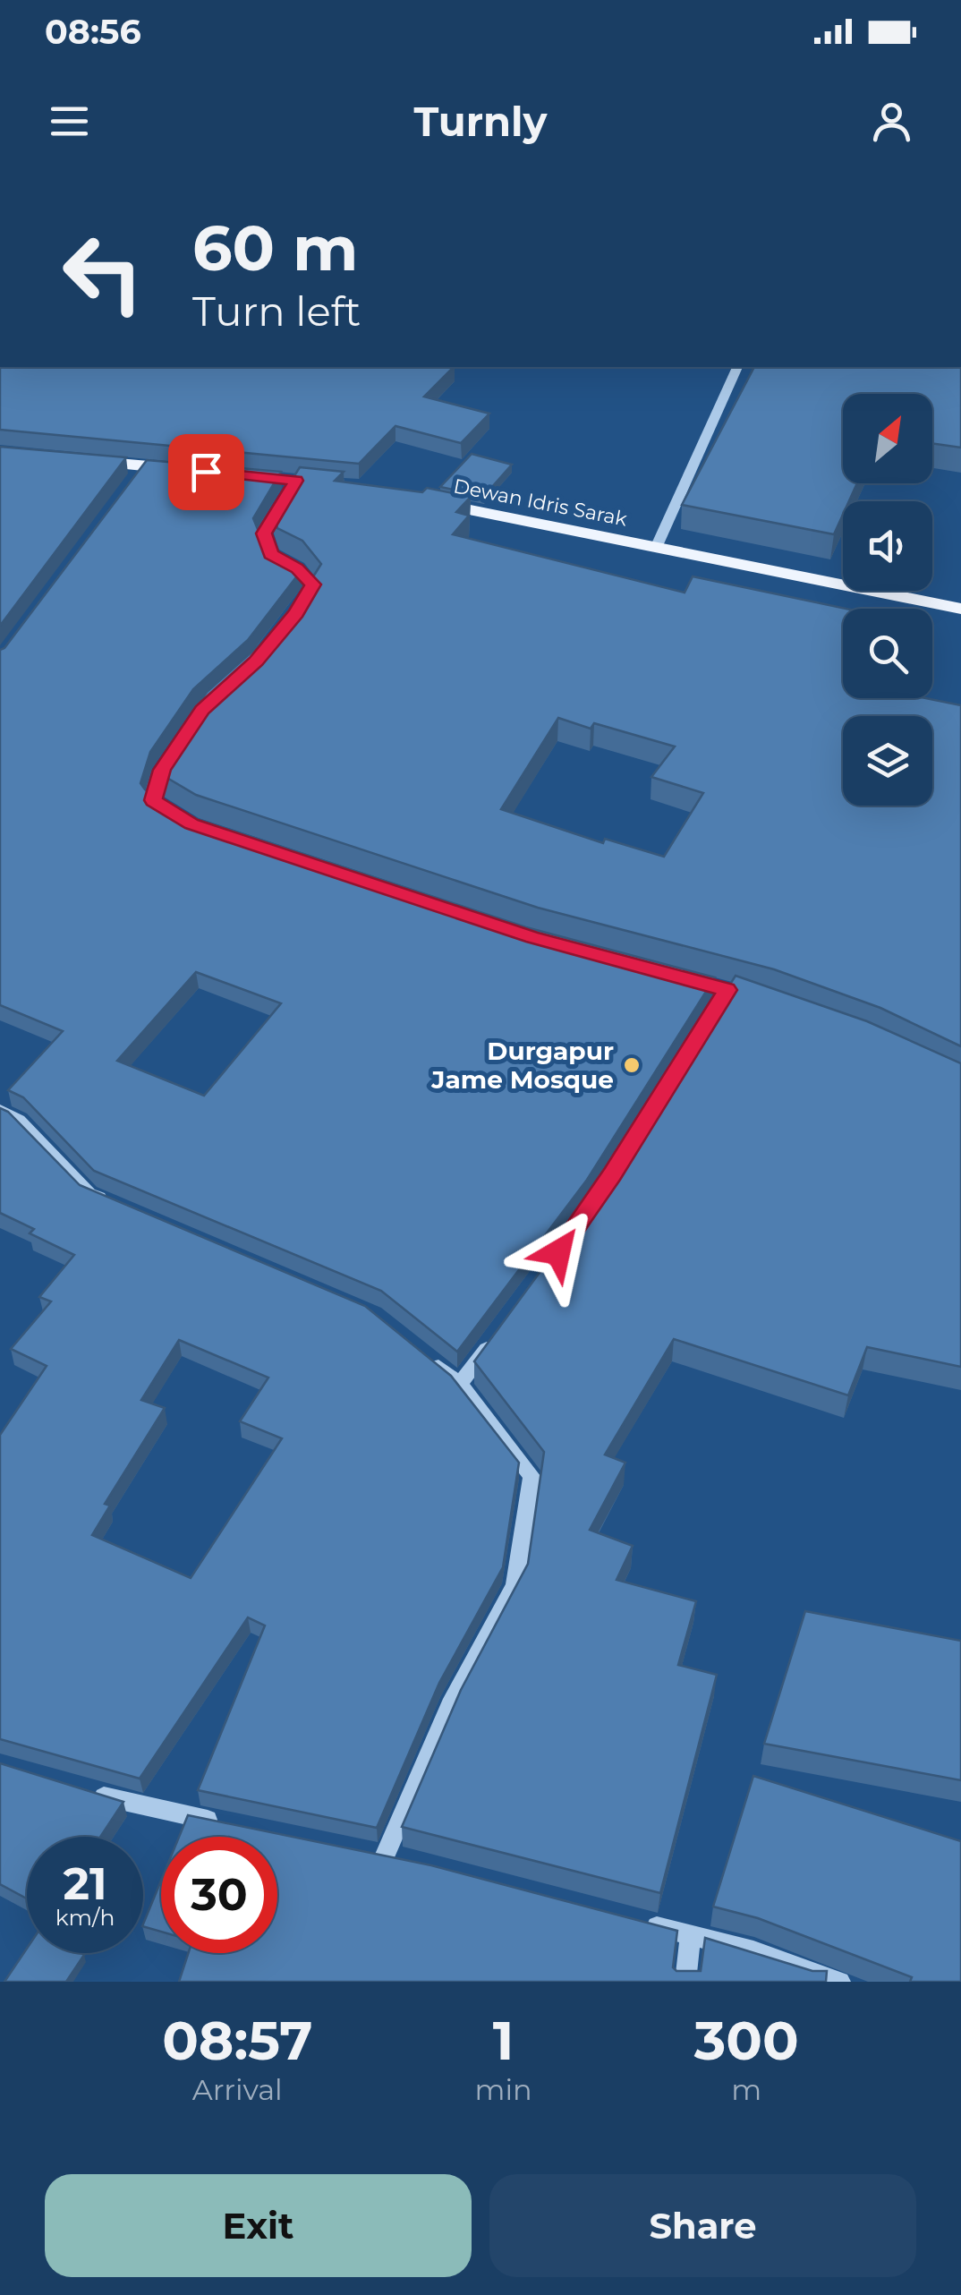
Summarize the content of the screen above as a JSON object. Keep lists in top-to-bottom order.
{
  "streets": {
    "main road": ["Dewan Idris Sarak"]
  },
  "places": ["Durgapur Jame Mosque"],
  "north": "top right",
  "page": {
    "status": "08:56",
    "header": "Turnly",
    "turn": ["60 m", "Turn left"],
    "speed": "21 km/h",
    "limit": "30",
    "eta": [
      "08:57",
      "Arrival",
      "1",
      "min",
      "300",
      "m"
    ],
    "buttons": ["Exit", "Share"]
  }
}
